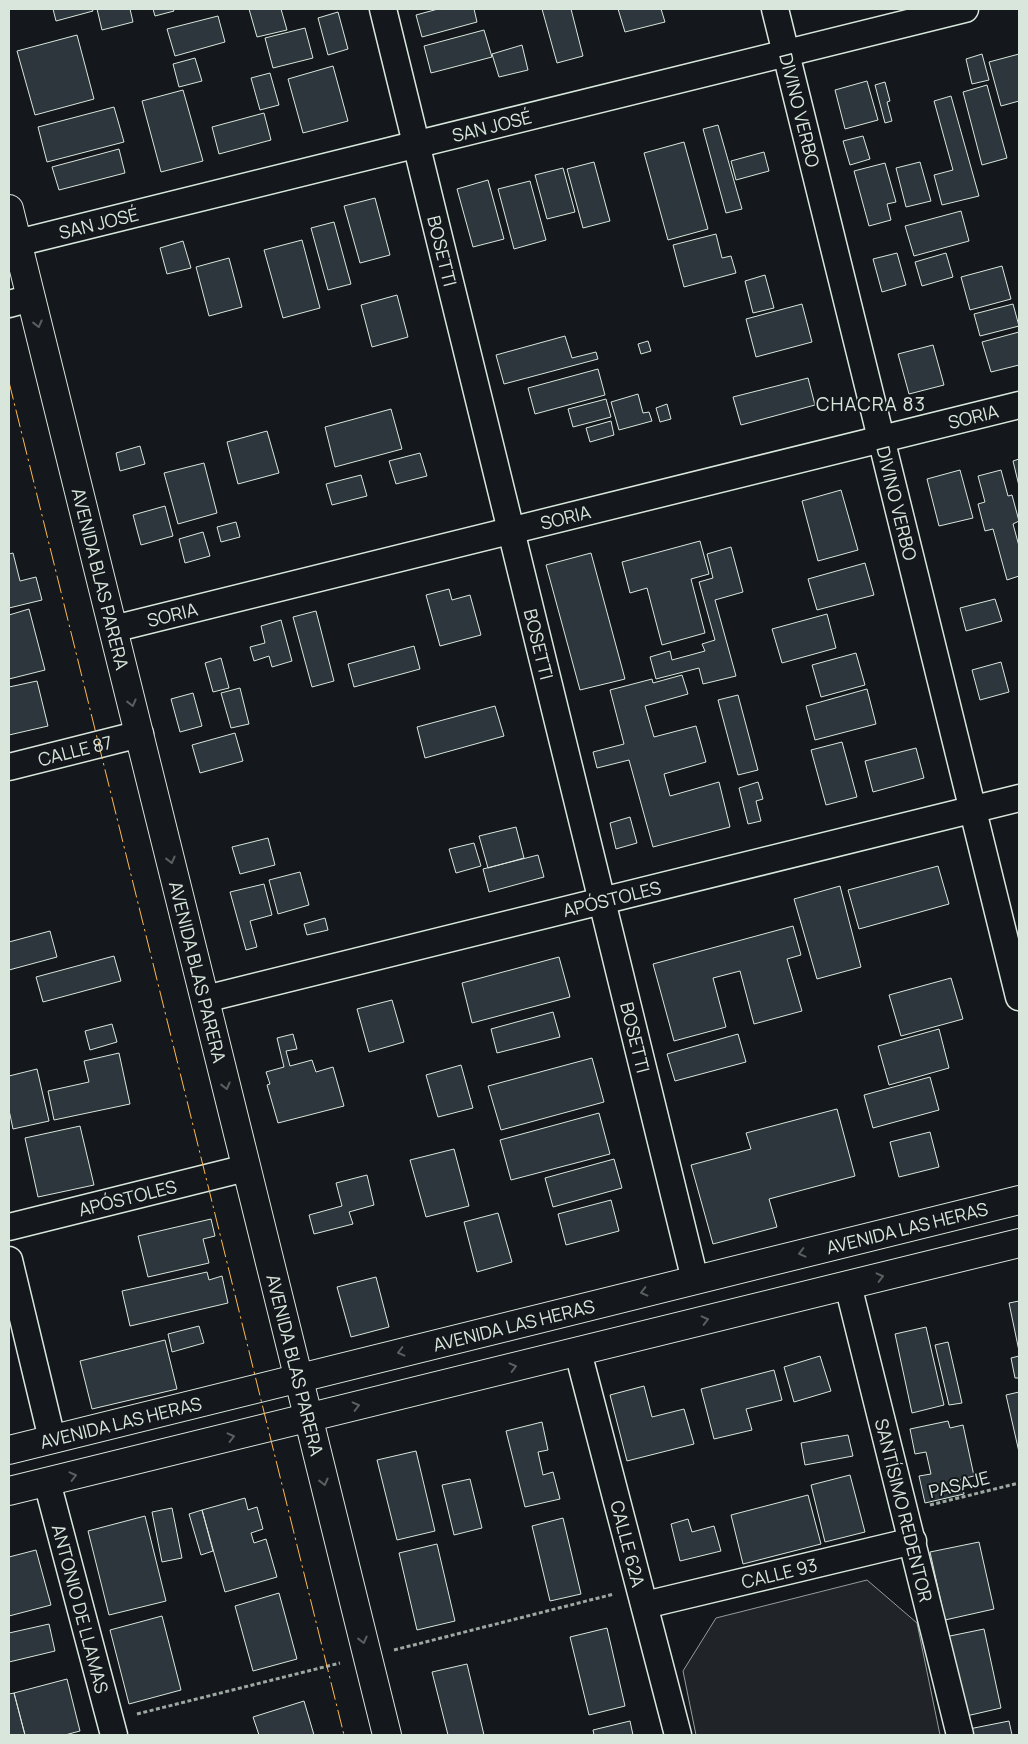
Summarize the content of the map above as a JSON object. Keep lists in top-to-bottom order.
{
  "streets": {
    "main road": ["AVENIDA BLAS PARERA", "AVENIDA LAS HERAS"],
    "street": [
      "DIVINO VERBO",
      "SAN JOSÉ",
      "BOSETTI",
      "SORIA",
      "CALLE 87",
      "APÓSTOLES",
      "SANTÍSIMO REDENTOR",
      "CALLE 62A",
      "CALLE 93",
      "ANTONIO DE LLAMAS"
    ],
    "path": ["PASAJE"]
  },
  "crossings": [
    ["DIVINO VERBO", "SAN JOSÉ"],
    ["DIVINO VERBO", "SORIA"],
    ["DIVINO VERBO", "APÓSTOLES"],
    ["SAN JOSÉ", "BOSETTI"],
    ["SAN JOSÉ", "AVENIDA BLAS PARERA"],
    ["BOSETTI", "SORIA"],
    ["BOSETTI", "APÓSTOLES"],
    ["BOSETTI", "AVENIDA LAS HERAS"],
    ["SORIA", "AVENIDA BLAS PARERA"],
    ["AVENIDA BLAS PARERA", "CALLE 87"],
    ["AVENIDA BLAS PARERA", "APÓSTOLES"],
    ["AVENIDA BLAS PARERA", "AVENIDA LAS HERAS"],
    ["PASAJE", "SANTÍSIMO REDENTOR"],
    ["SANTÍSIMO REDENTOR", "CALLE 93"],
    ["CALLE 62A", "CALLE 93"]
  ],
  "one_way": ["AVENIDA BLAS PARERA"],
  "districts": ["CHACRA 83"]
}
